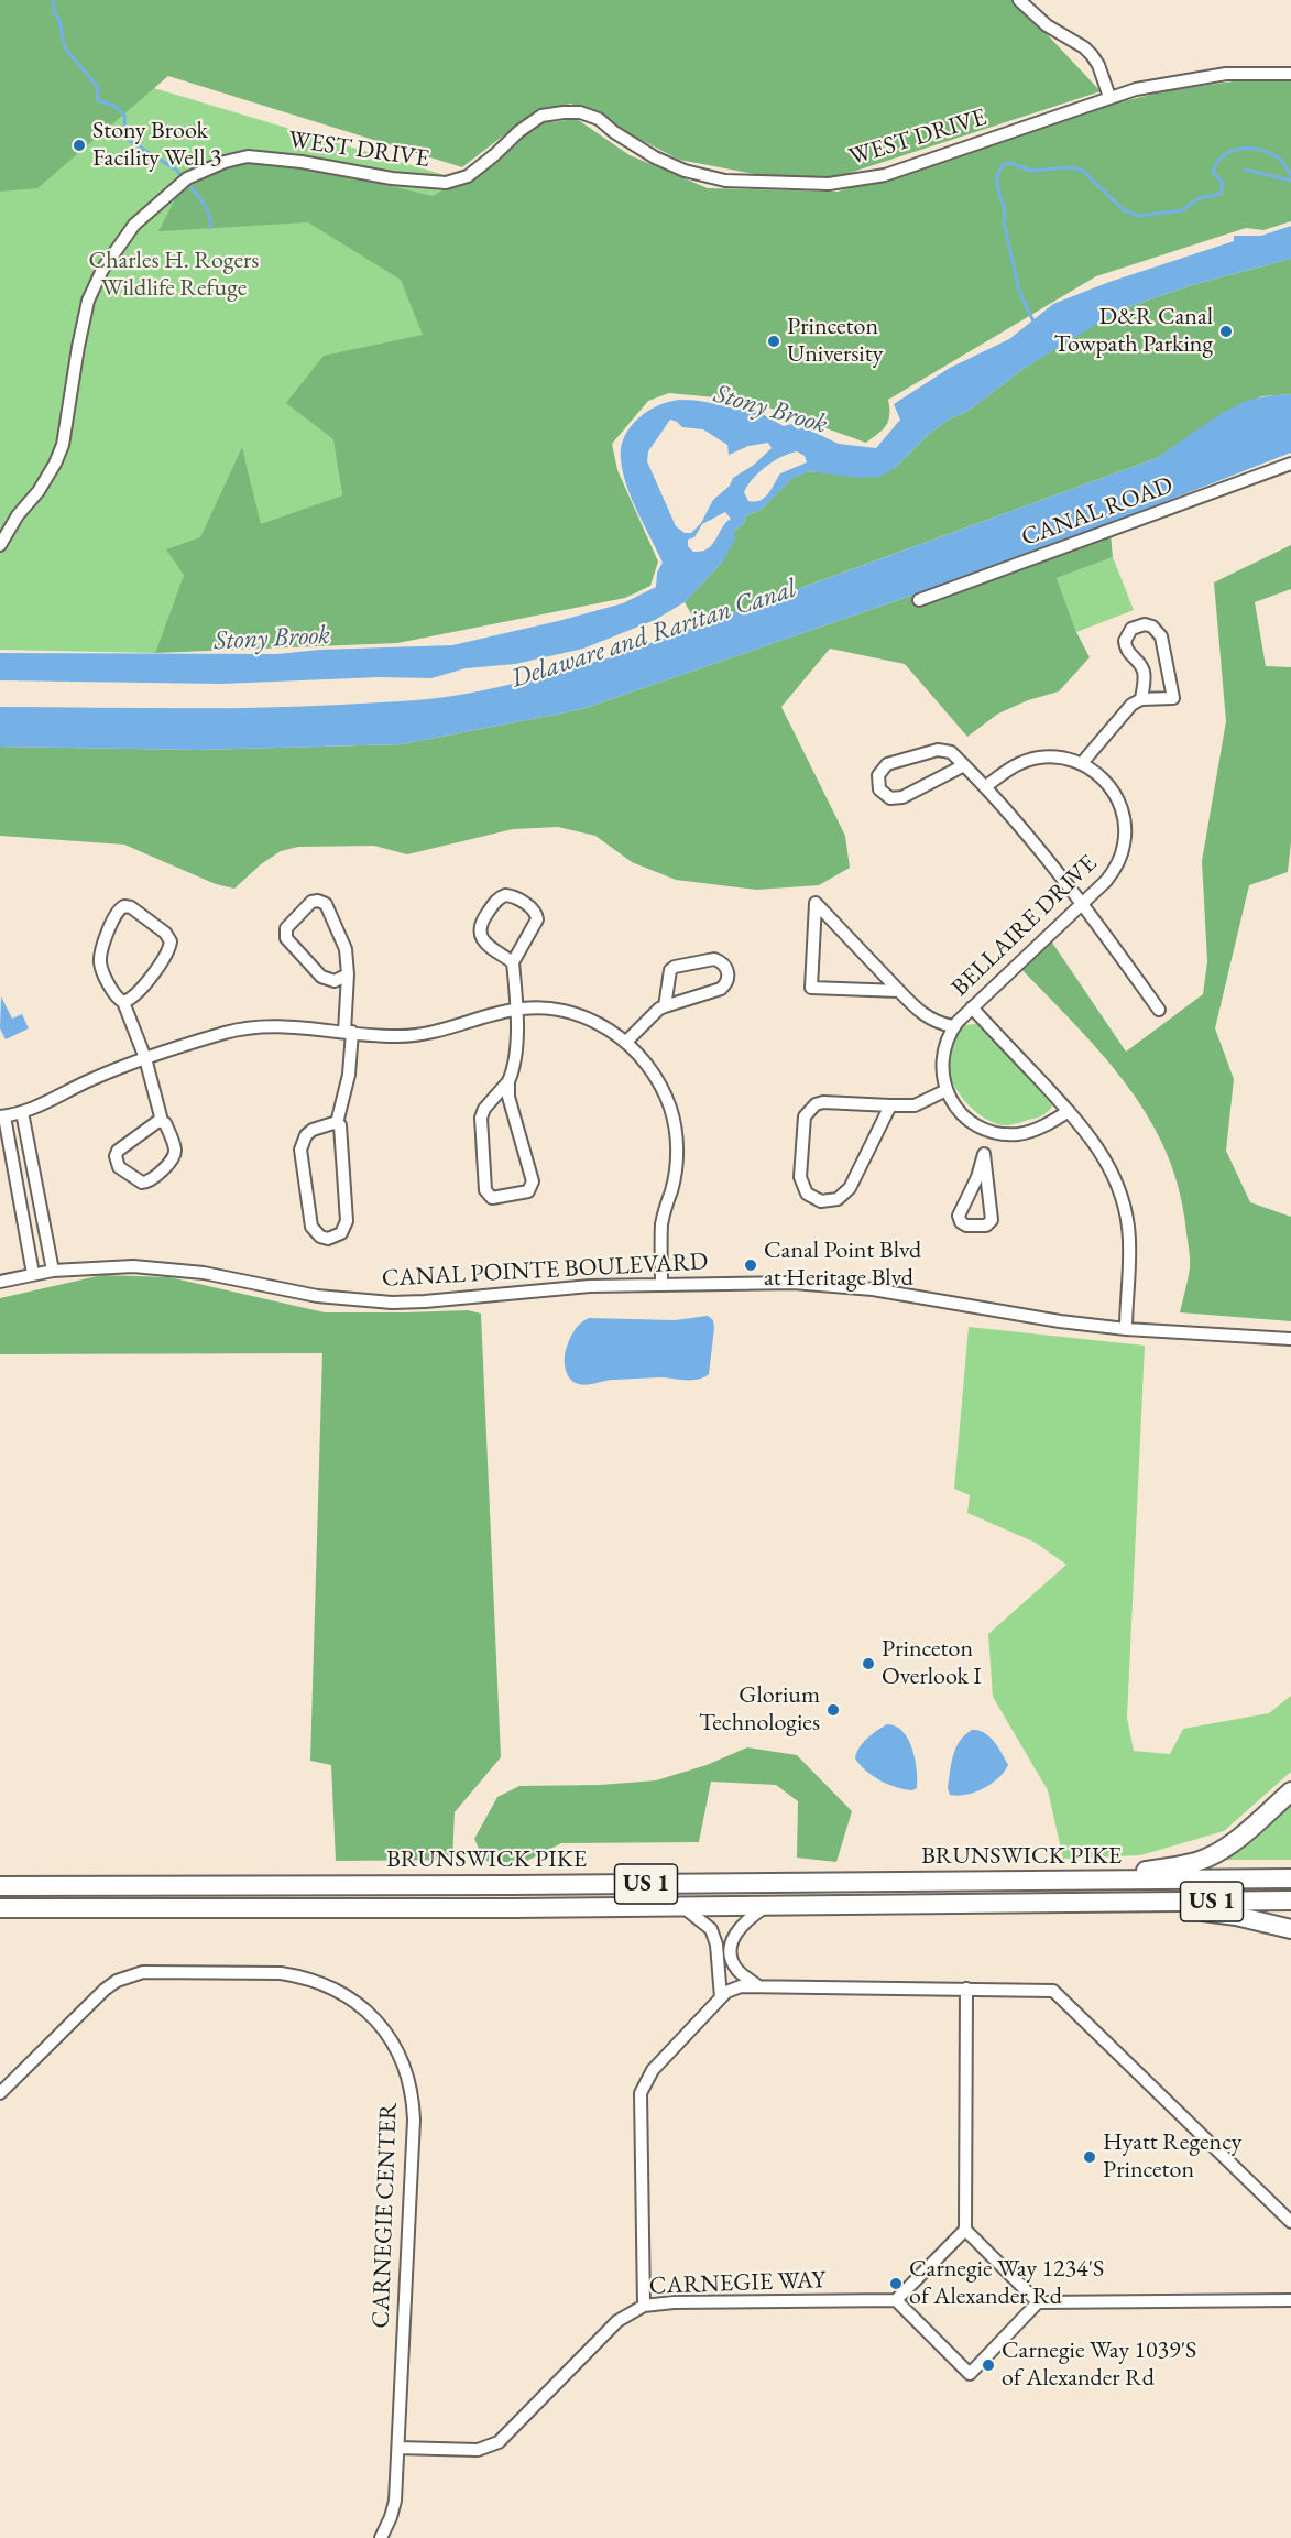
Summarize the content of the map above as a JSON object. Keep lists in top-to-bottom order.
{
  "streets": {
    "highway": ["BRUNSWICK PIKE", "US 1"],
    "street": [
      "WEST DRIVE",
      "CANAL ROAD",
      "BELLAIRE DRIVE",
      "CANAL POINTE BOULEVARD",
      "CARNEGIE CENTER",
      "CARNEGIE WAY"
    ]
  },
  "crossings": [
    ["CARNEGIE CENTER", "CARNEGIE WAY"]
  ],
  "water": ["Stony Brook", "Delaware and Raritan Canal"],
  "parks": ["Charles H. Rogers Wildlife Refuge"],
  "places": [
    "Stony Brook Facility Well 3",
    "D&R Canal Towpath Parking",
    "Princeton University",
    "Canal Point Blvd at Heritage Blvd",
    "Princeton Overlook I",
    "Glorium Technologies",
    "Hyatt Regency Princeton",
    "Carnegie Way 1234'S of Alexander Rd",
    "Carnegie Way 1039'S of Alexander Rd"
  ]
}
